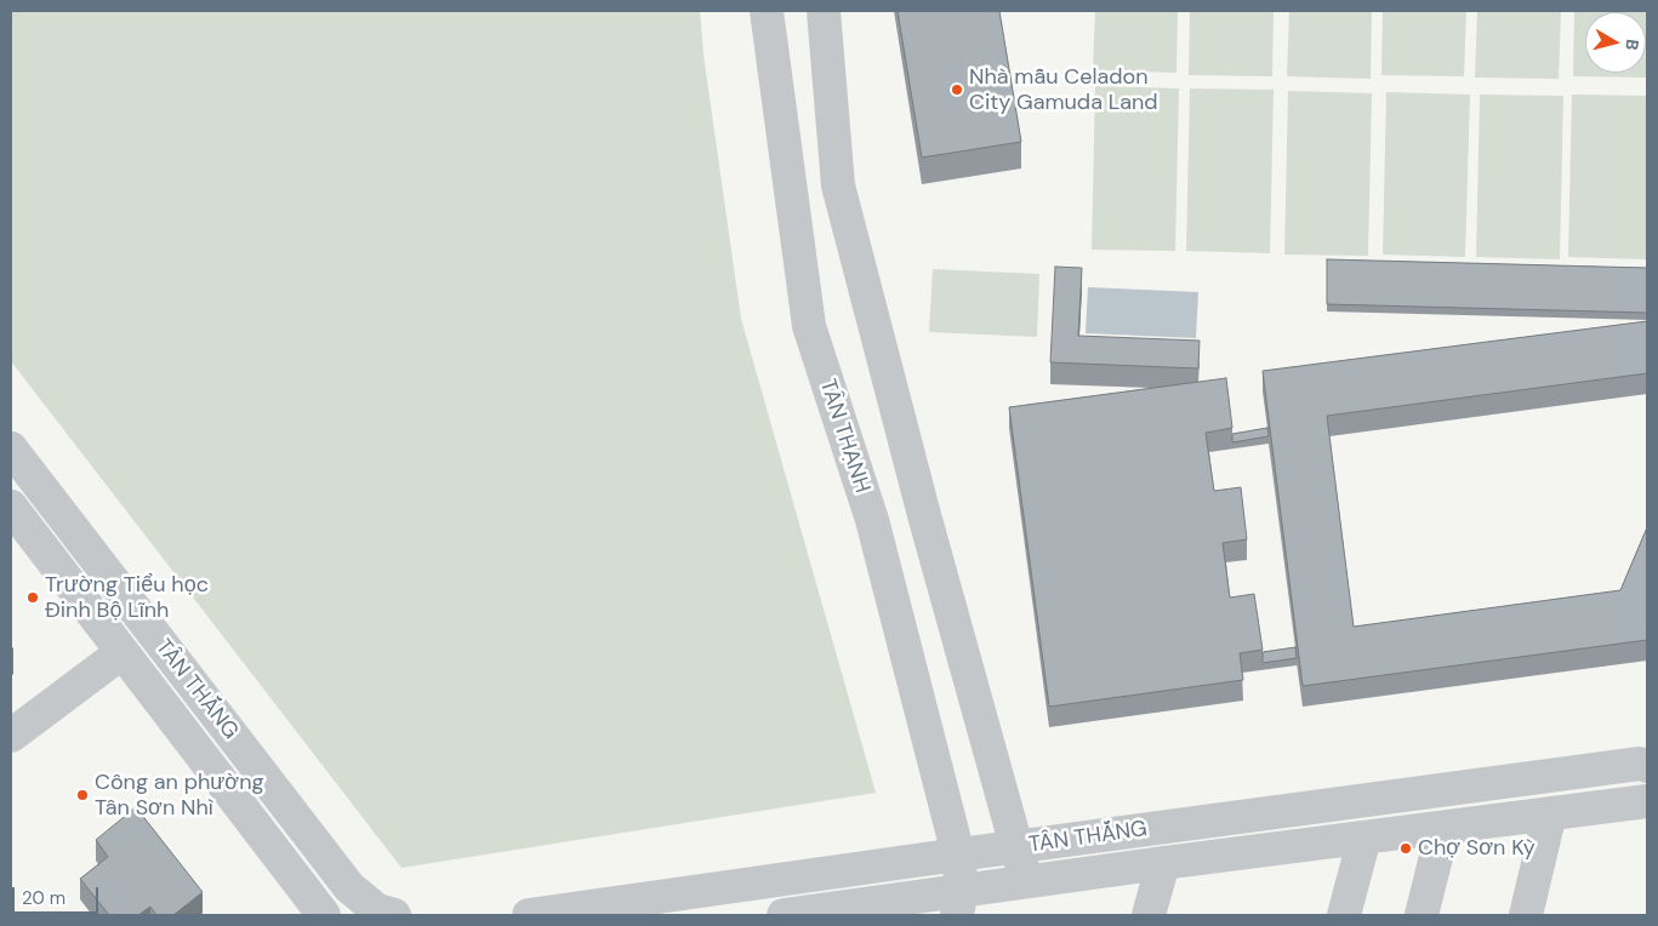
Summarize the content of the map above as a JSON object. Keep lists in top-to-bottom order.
{
  "streets": {
    "street": ["TÂN THẠNH", "TÂN THẮNG"]
  },
  "crossings": [
    ["TÂN THẠNH", "TÂN THẮNG"]
  ],
  "places": [
    "Nhà mẫu Celadon City Gamuda Land",
    "Trường Tiểu học Đinh Bộ Lĩnh",
    "Công an phường Tân Sơn Nhì",
    "Chợ Sơn Kỳ"
  ],
  "scale_bar": "20 m",
  "north": "right"
}
